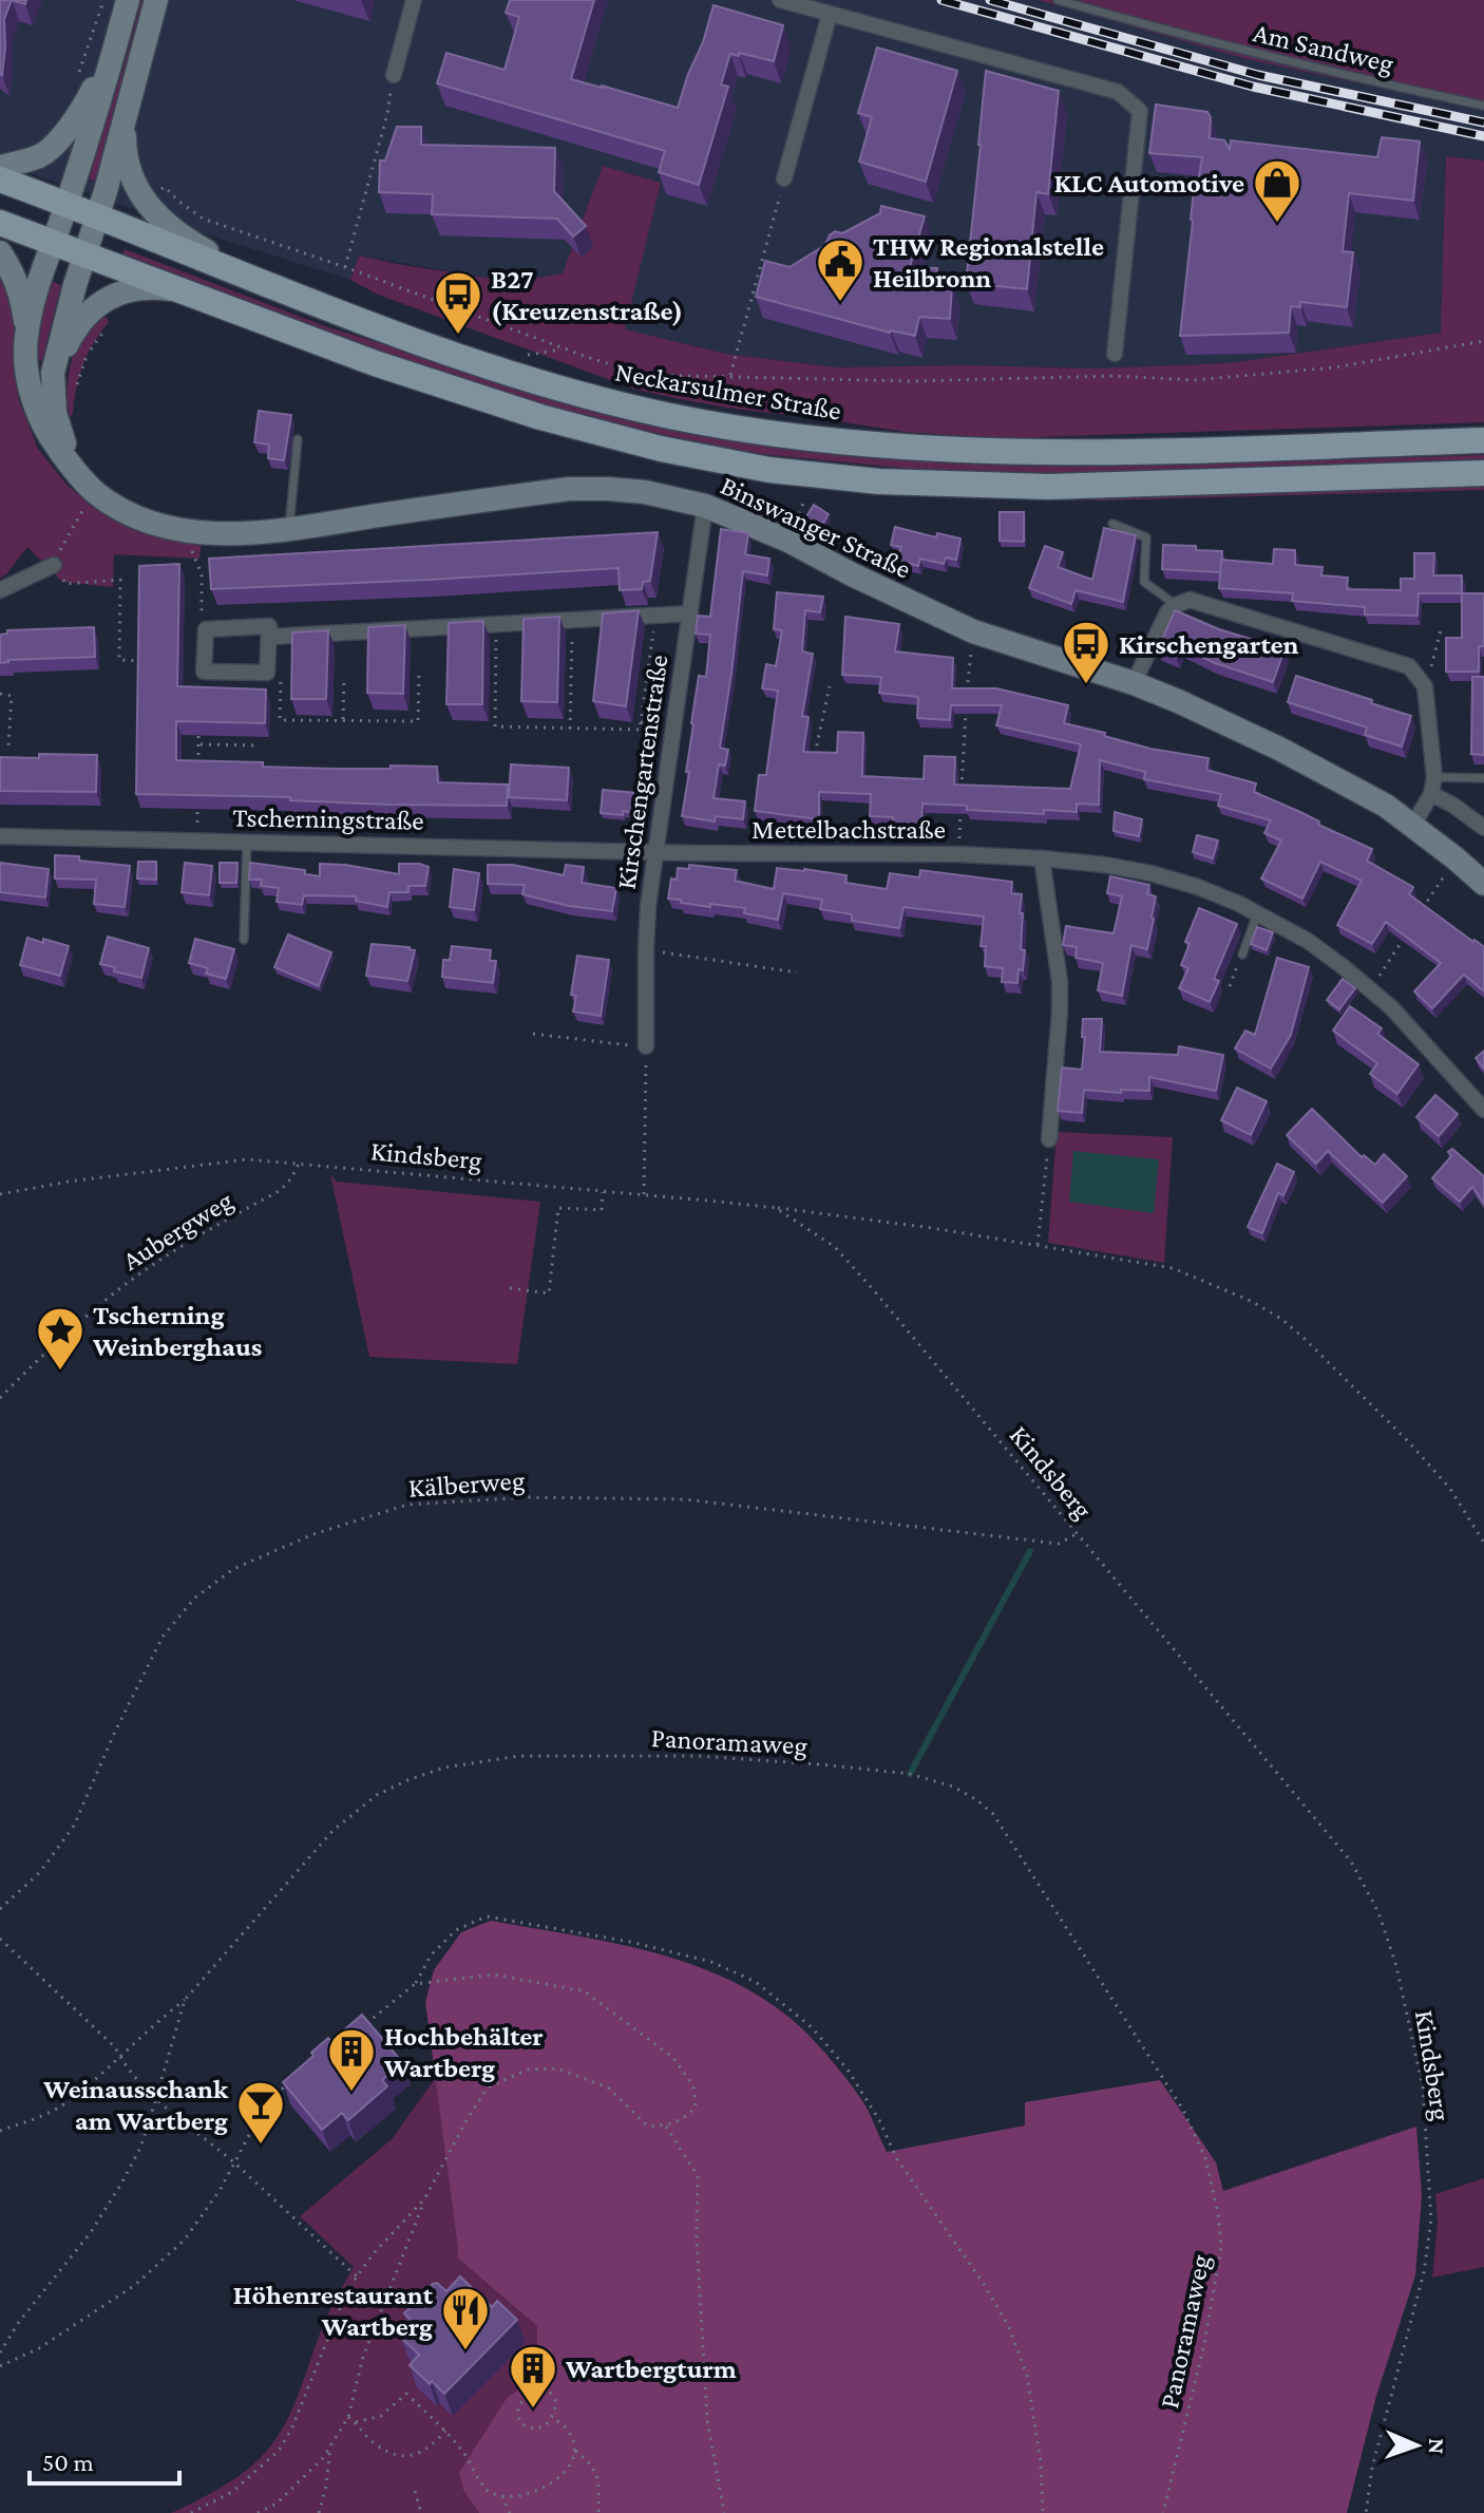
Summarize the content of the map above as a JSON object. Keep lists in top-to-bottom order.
{
  "streets": {
    "main road": ["Neckarsulmer Straße", "Binswanger Straße"],
    "street": ["Kirschengartenstraße", "Tscherningstraße", "Mettelbachstraße"],
    "lane": ["Am Sandweg"],
    "path": [
      "Kindsberg",
      "Aubergweg",
      "Kälberweg",
      "Panoramaweg"
    ]
  },
  "crossings": [
    ["Neckarsulmer Straße", "Binswanger Straße"],
    ["Binswanger Straße", "Kirschengartenstraße"],
    ["Kirschengartenstraße", "Tscherningstraße"],
    ["Kirschengartenstraße", "Mettelbachstraße"],
    ["Tscherningstraße", "Mettelbachstraße"],
    ["Kindsberg", "Aubergweg"],
    ["Kindsberg", "Kälberweg"]
  ],
  "places": {
    "shop": ["KLC Automotive"],
    "public building": ["THW Regionalstelle Heilbronn"],
    "bus stop": ["B27 (Kreuzenstraße)", "Kirschengarten"],
    "place": ["Tscherning Weinberghaus"],
    "building": ["Hochbehälter Wartberg", "Wartbergturm"],
    "bar": ["Weinausschank am Wartberg"],
    "restaurant": ["Höhenrestaurant Wartberg"]
  },
  "scale_bar": "50 m",
  "north": "right"
}
